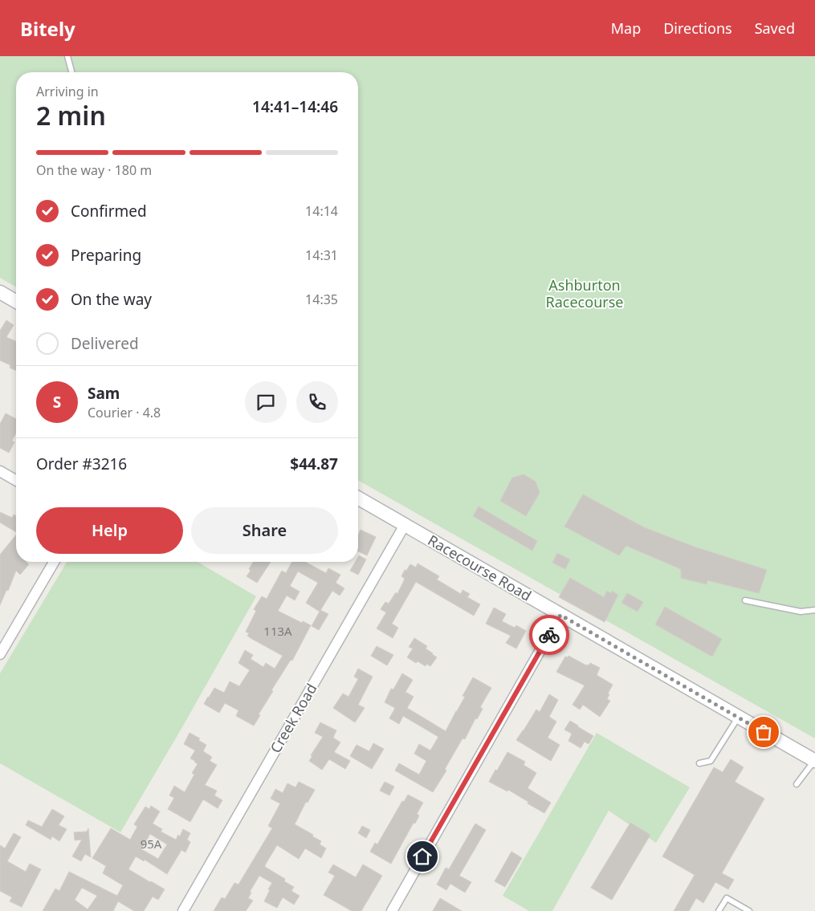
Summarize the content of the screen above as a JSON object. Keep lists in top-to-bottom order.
{
  "streets": {
    "street": ["Racecourse Road", "Creek Road"]
  },
  "crossings": [
    ["Racecourse Road", "Creek Road"]
  ],
  "parks": ["Ashburton Racecourse"],
  "house_numbers": ["113A", "95A"],
  "page": {
    "header": "Bitely",
    "nav": ["Map", "Directions", "Saved"],
    "heading": ["2 min", "Arriving in", "14:41–14:46"],
    "panel": [
      "Sam",
      "Courier · 4.8",
      "Order #3216",
      "$44.87"
    ],
    "bar": "On the way · 180 m",
    "list": [
      ["Confirmed", "14:14"],
      ["Preparing", "14:31"],
      ["On the way", "14:35"],
      "Delivered"
    ],
    "round": "S",
    "buttons": ["Help", "Share"]
  }
}
